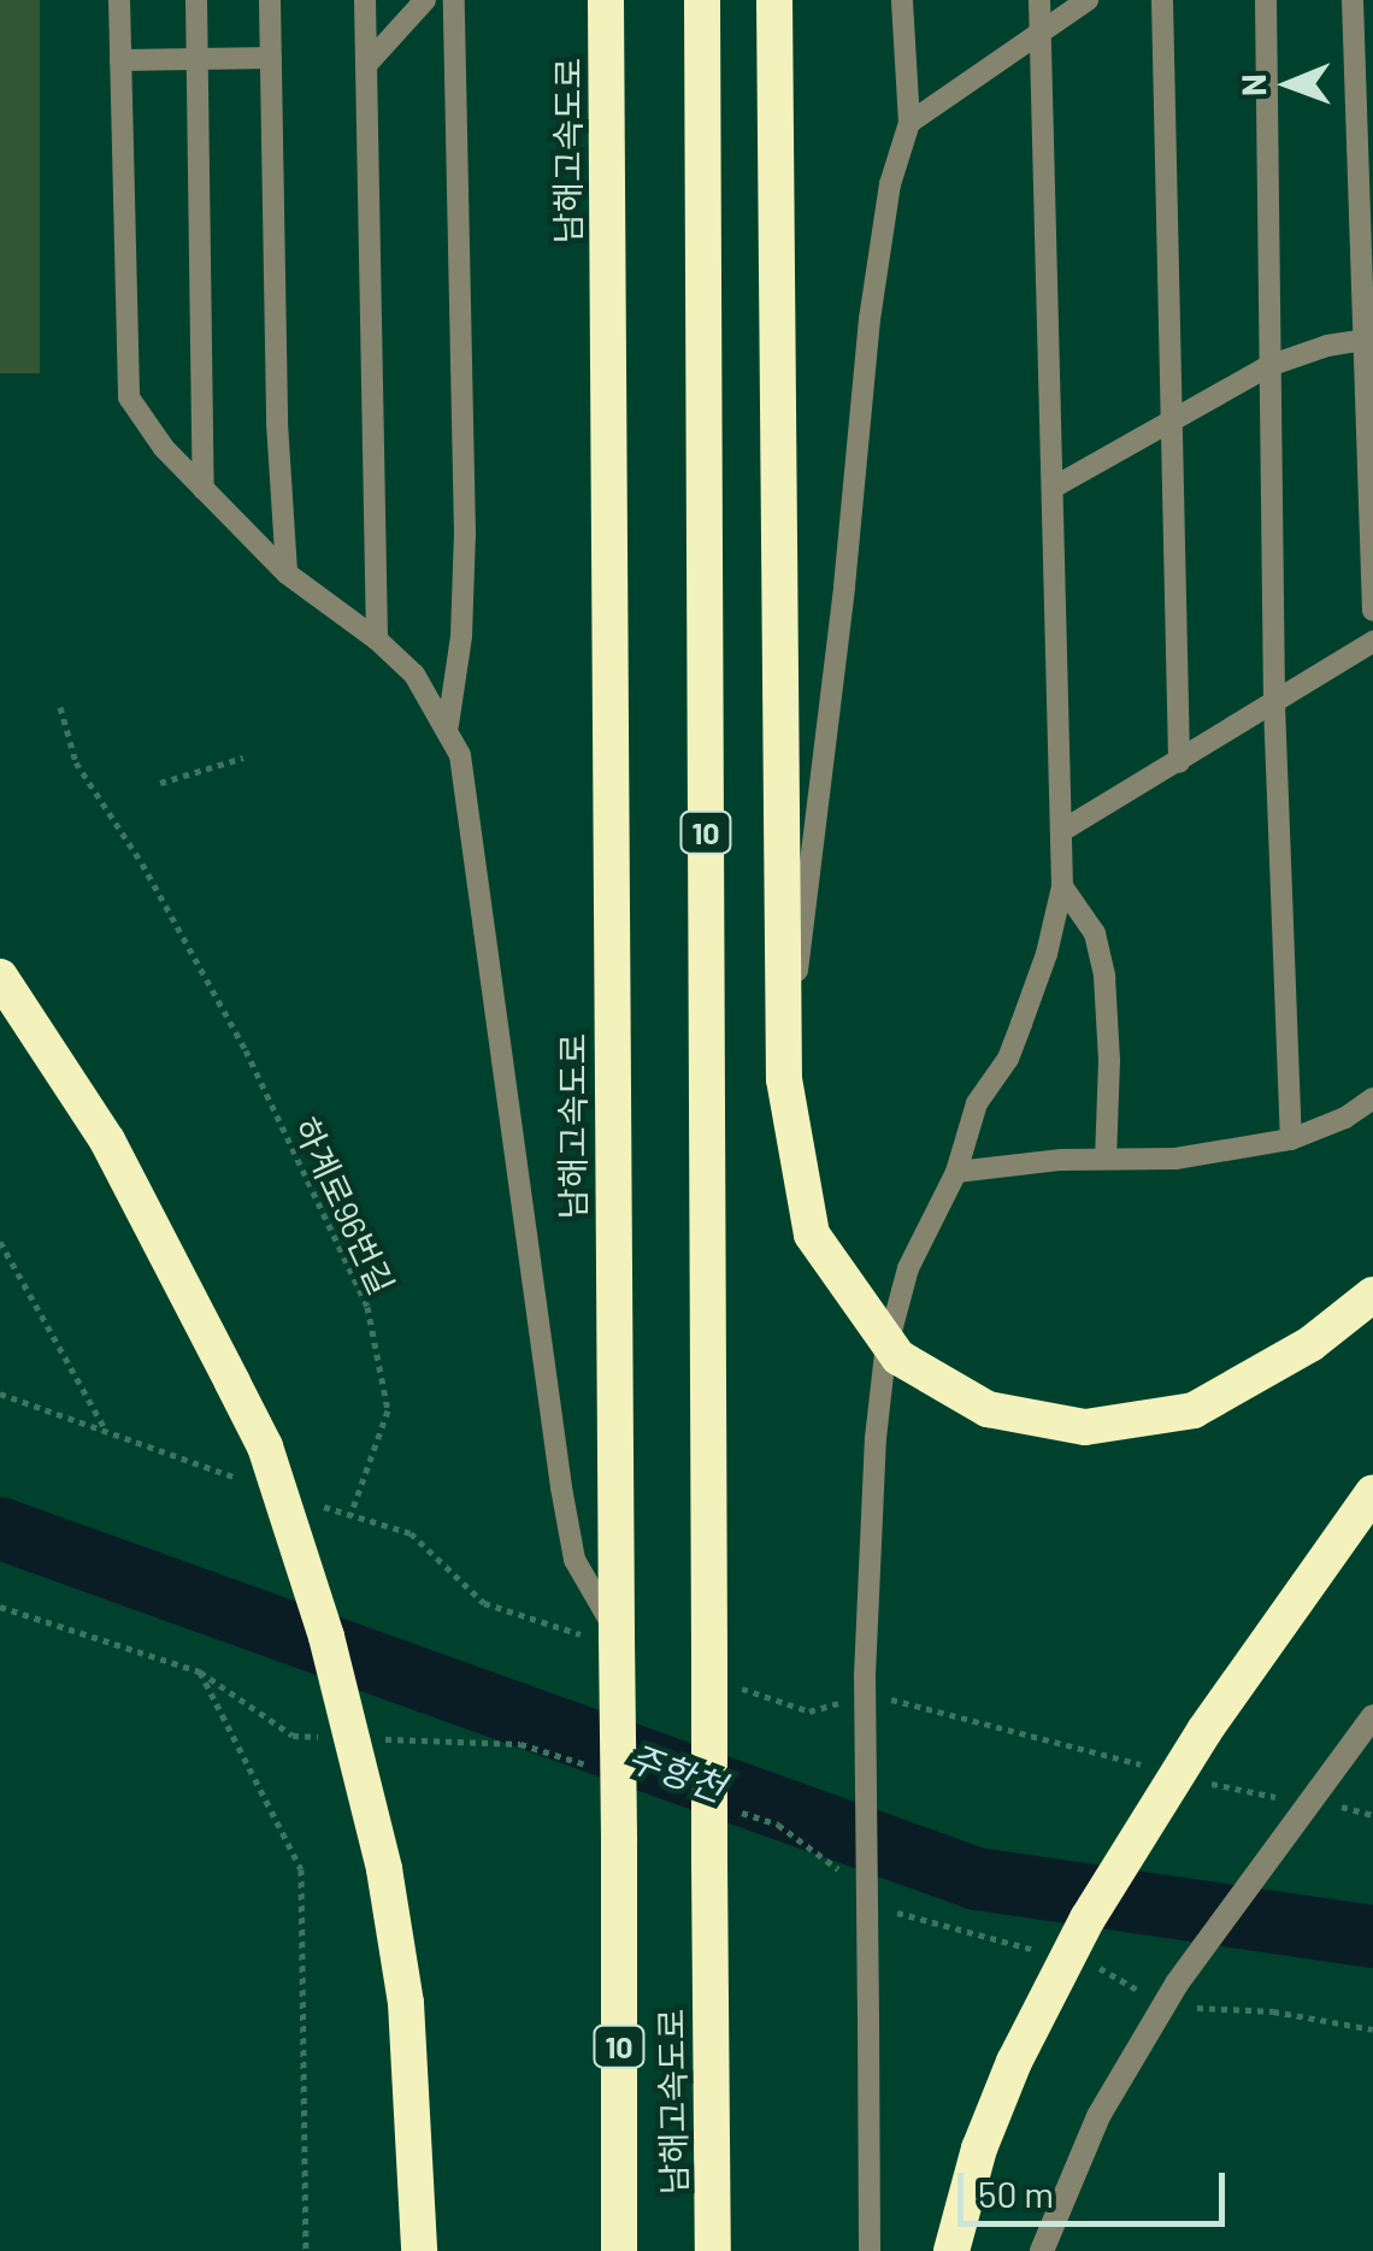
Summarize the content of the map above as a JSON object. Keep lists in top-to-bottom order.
{
  "streets": {
    "highway": ["남해고속도로", "10"],
    "path": ["하계로96번길"]
  },
  "water": ["주항천"],
  "scale_bar": "50 m",
  "north": "left"
}
